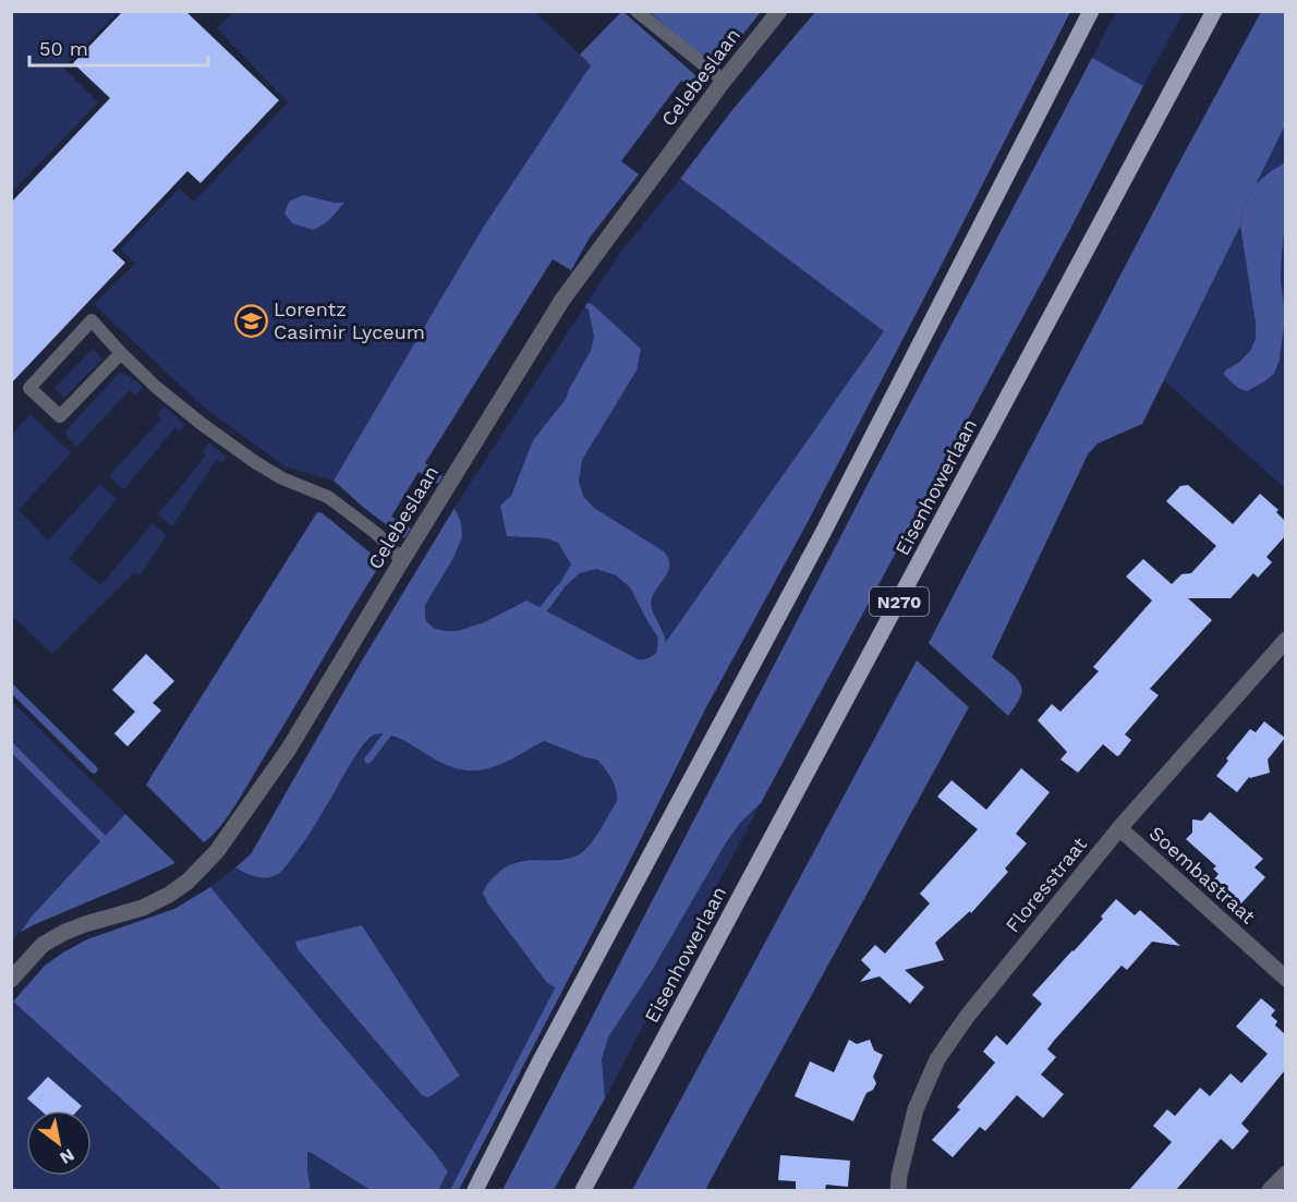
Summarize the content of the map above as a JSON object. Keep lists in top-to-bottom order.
{
  "streets": {
    "main road": ["Eisenhowerlaan", "N270"],
    "street": ["Celebeslaan", "Soembastraat", "Floresstraat"]
  },
  "crossings": [
    ["Soembastraat", "Floresstraat"]
  ],
  "places": {
    "school or university": ["Lorentz Casimir Lyceum"]
  },
  "scale_bar": "50 m",
  "north": "bottom right"
}
